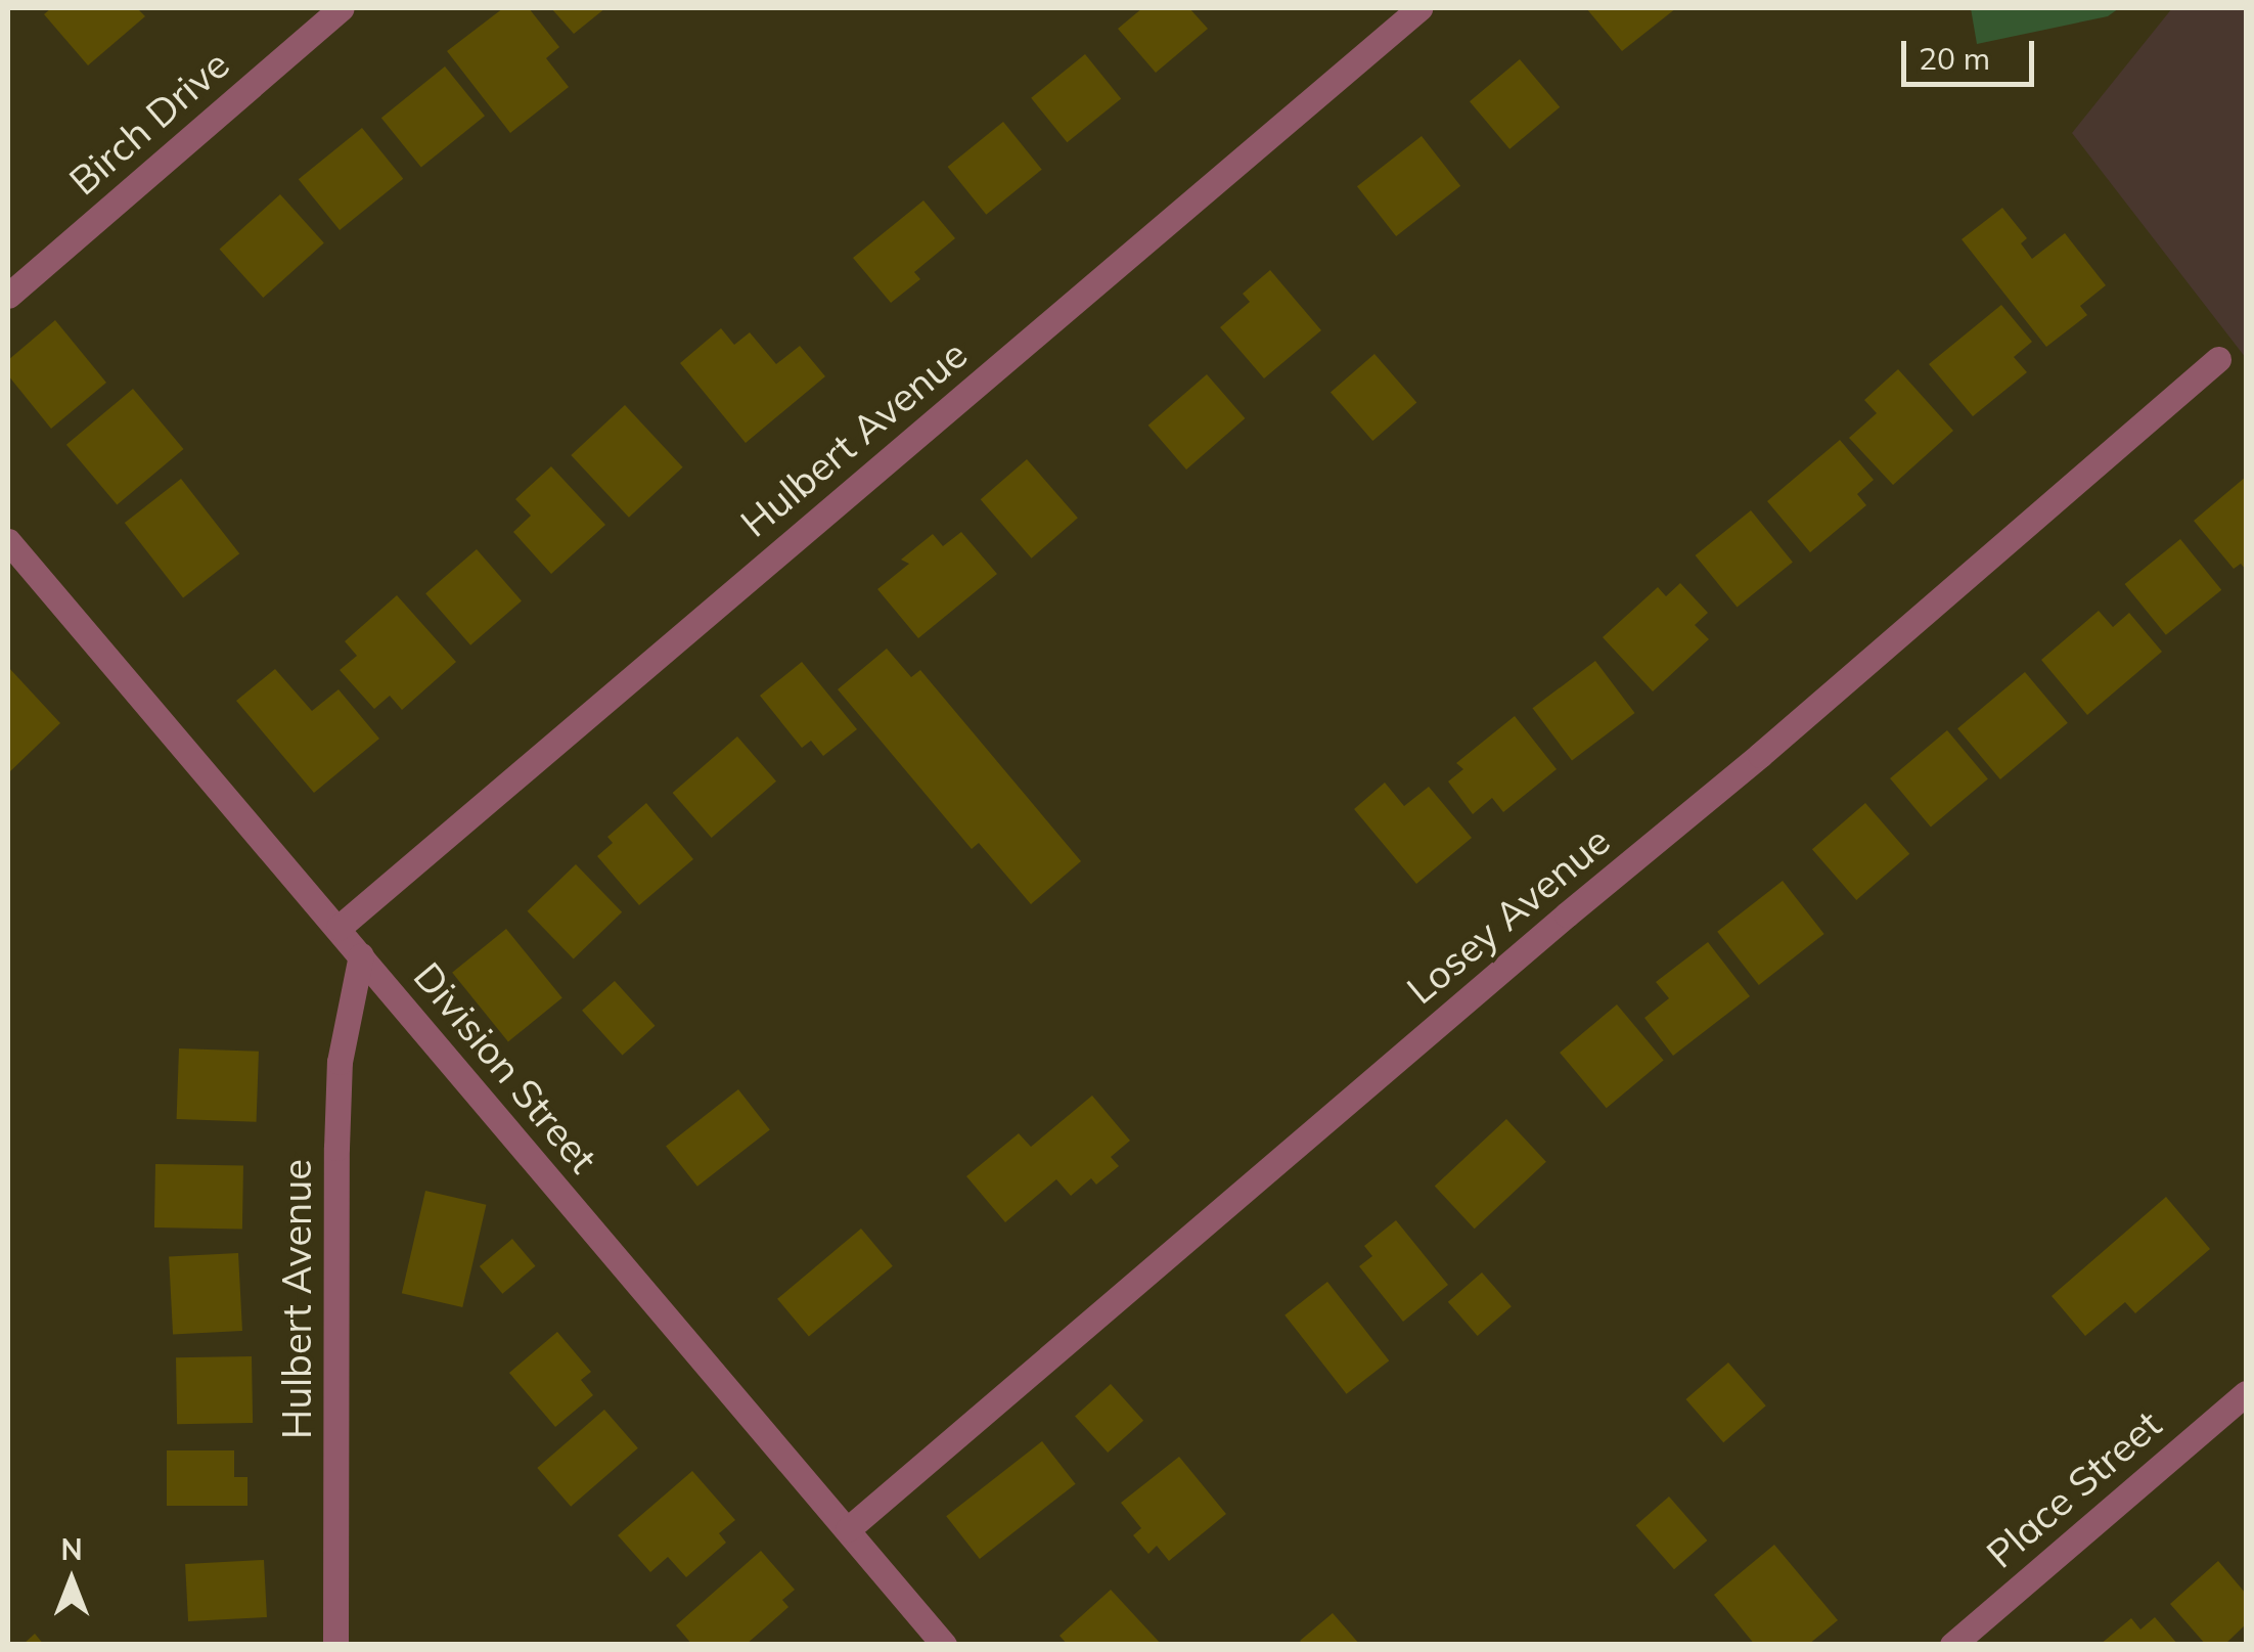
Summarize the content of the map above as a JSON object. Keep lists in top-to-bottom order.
{
  "streets": {
    "street": [
      "Birch Drive",
      "Hulbert Avenue",
      "Losey Avenue",
      "Division Street",
      "Place Street"
    ]
  },
  "crossings": [
    ["Hulbert Avenue", "Division Street"],
    ["Losey Avenue", "Division Street"]
  ],
  "scale_bar": "20 m",
  "north": "top"
}
